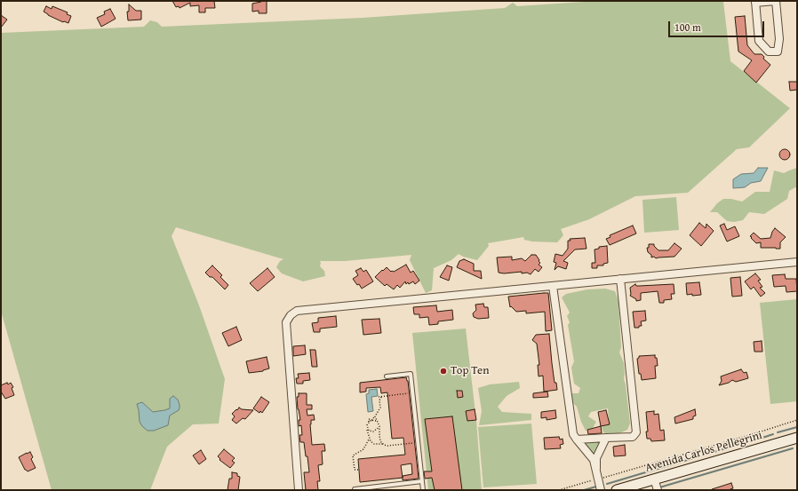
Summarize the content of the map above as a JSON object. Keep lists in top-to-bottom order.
{
  "streets": {
    "main road": ["Avenida Carlos Pellegrini"]
  },
  "places": ["Top Ten"],
  "scale_bar": "100 m"
}
